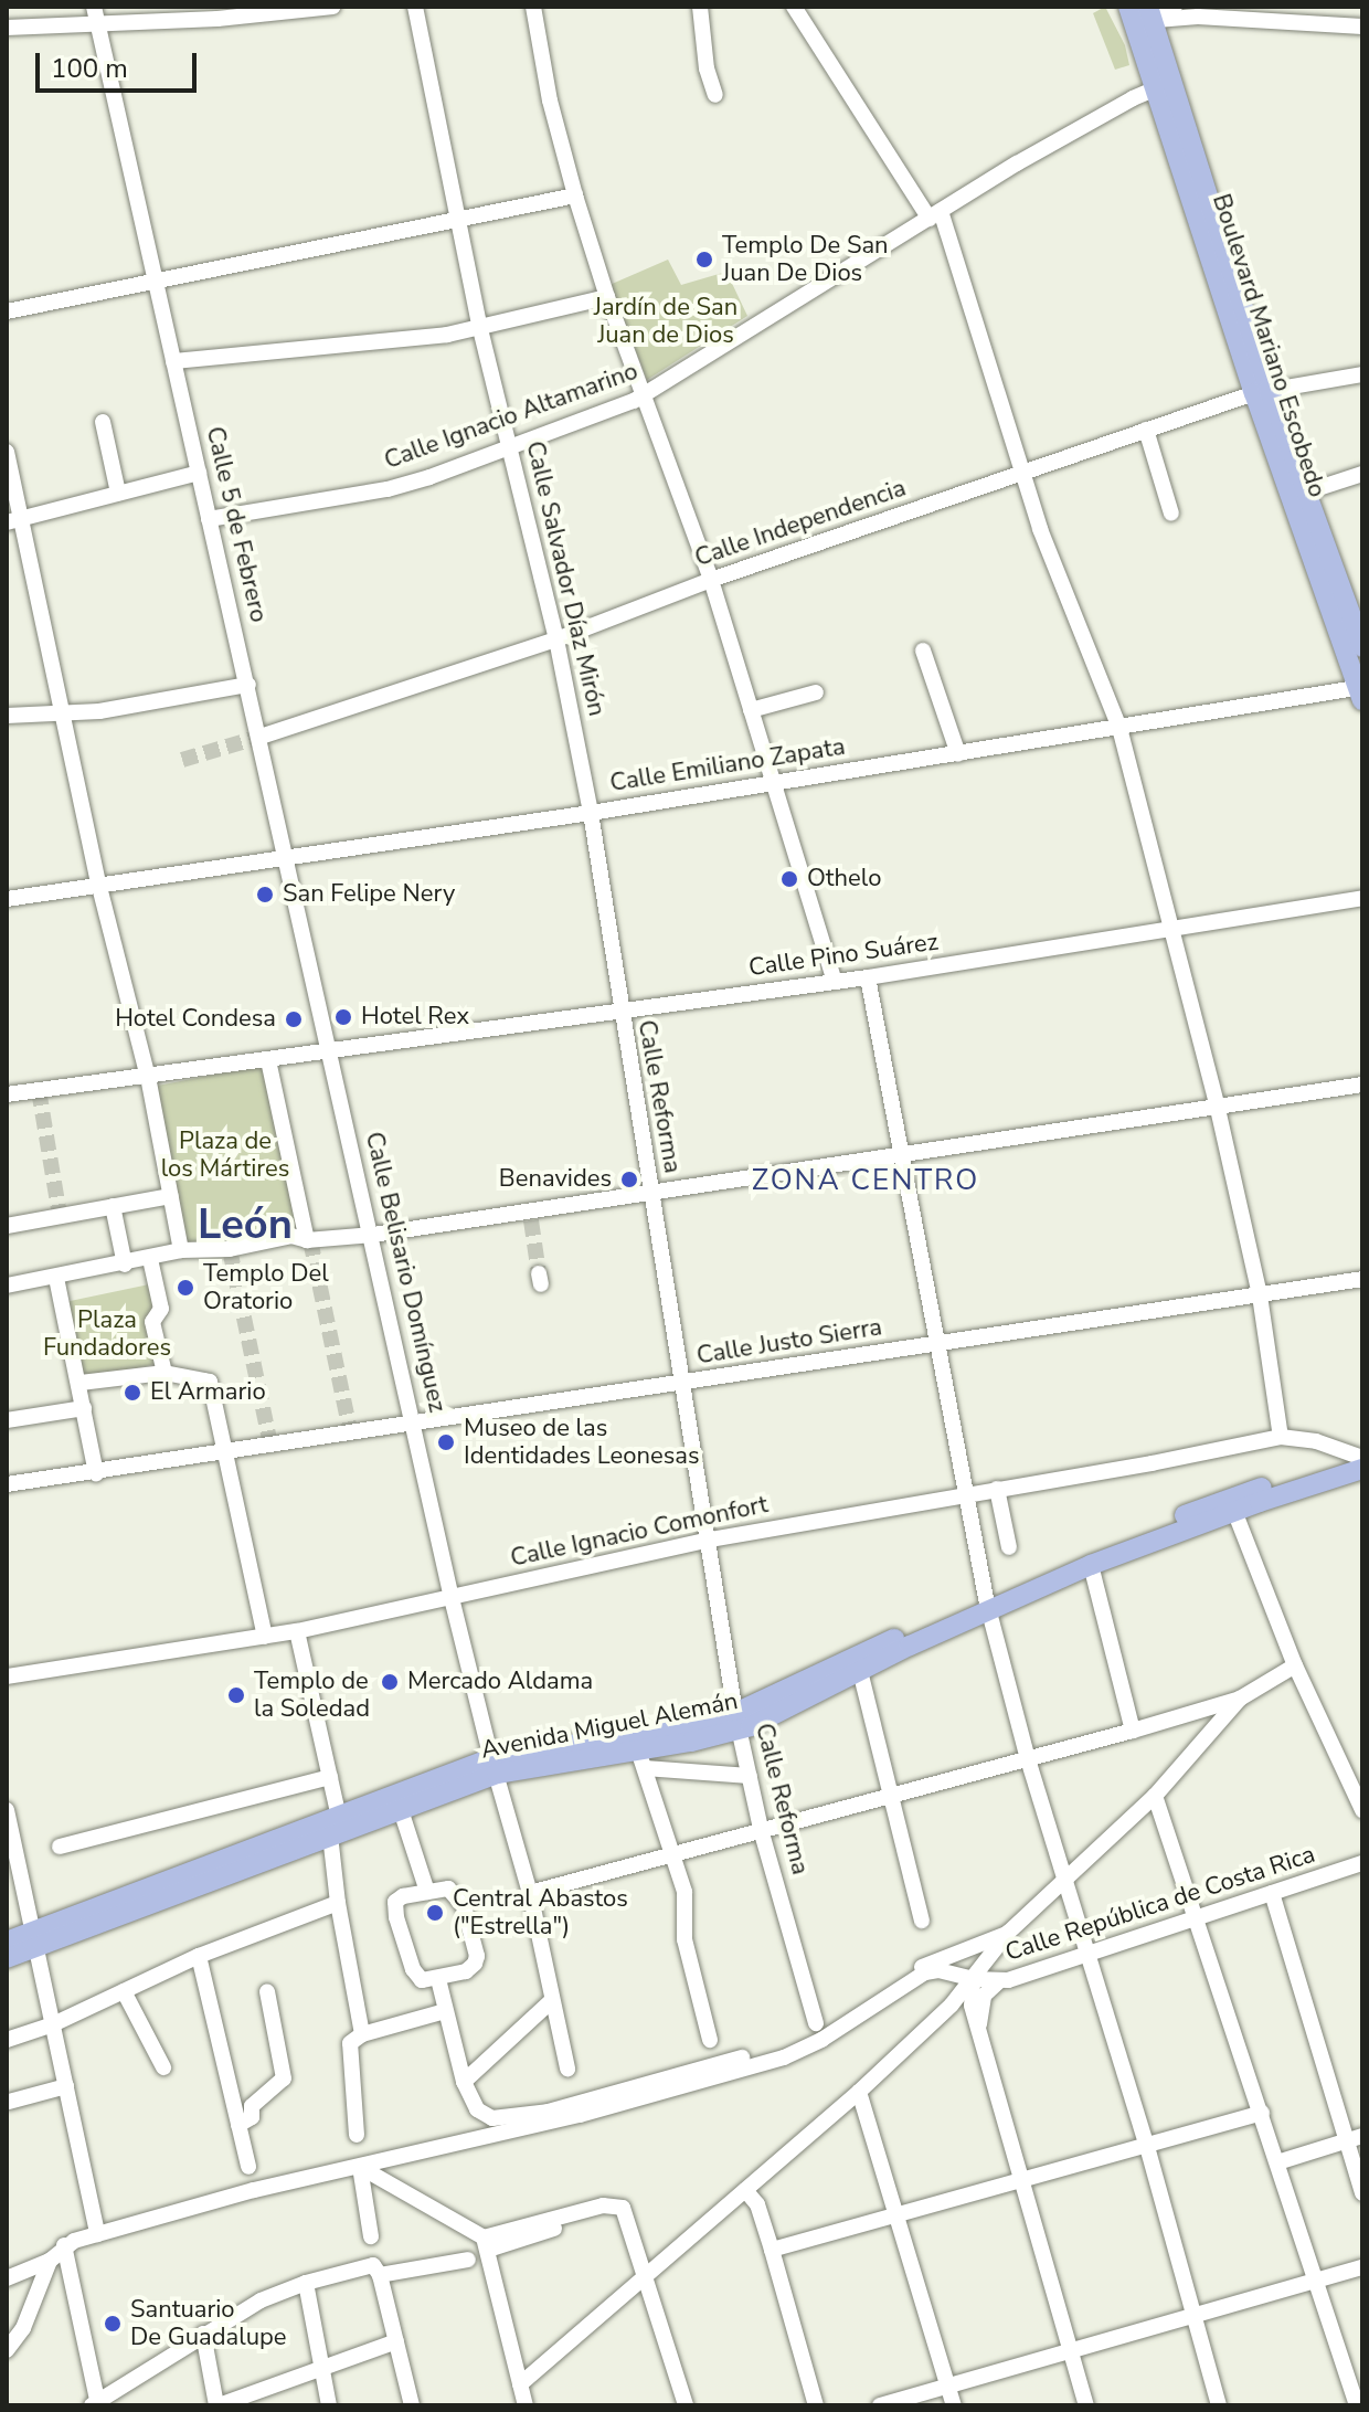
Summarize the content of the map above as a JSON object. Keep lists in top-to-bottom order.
{
  "streets": {
    "main road": ["Boulevard Mariano Escobedo", "Avenida Miguel Alemán"],
    "street": [
      "Calle Ignacio Altamarino",
      "Calle Independencia",
      "Calle 5 de Febrero",
      "Calle Salvador Díaz Mirón",
      "Calle Emiliano Zapata",
      "Calle Pino Suárez",
      "Calle Reforma",
      "Calle Belisario Domínguez",
      "Calle Justo Sierra",
      "Calle Ignacio Comonfort",
      "Calle República de Costa Rica"
    ]
  },
  "crossings": [
    ["Boulevard Mariano Escobedo", "Calle Ignacio Altamarino"],
    ["Boulevard Mariano Escobedo", "Calle Independencia"],
    ["Boulevard Mariano Escobedo", "Calle Emiliano Zapata"],
    ["Calle Ignacio Altamarino", "Calle 5 de Febrero"],
    ["Calle Ignacio Altamarino", "Calle Salvador Díaz Mirón"],
    ["Calle Independencia", "Calle 5 de Febrero"],
    ["Calle Independencia", "Calle Salvador Díaz Mirón"],
    ["Calle 5 de Febrero", "Calle Emiliano Zapata"],
    ["Calle 5 de Febrero", "Calle Pino Suárez"],
    ["Calle 5 de Febrero", "Calle Belisario Domínguez"],
    ["Calle Salvador Díaz Mirón", "Calle Emiliano Zapata"],
    ["Calle Salvador Díaz Mirón", "Calle Pino Suárez"],
    ["Calle Salvador Díaz Mirón", "Calle Reforma"],
    ["Calle Pino Suárez", "Calle Reforma"],
    ["Calle Pino Suárez", "Calle Belisario Domínguez"],
    ["Calle Reforma", "Calle Justo Sierra"],
    ["Calle Reforma", "Calle Ignacio Comonfort"],
    ["Calle Reforma", "Avenida Miguel Alemán"],
    ["Calle Belisario Domínguez", "Calle Justo Sierra"],
    ["Calle Belisario Domínguez", "Calle Ignacio Comonfort"],
    ["Calle Belisario Domínguez", "Avenida Miguel Alemán"],
    ["Calle Ignacio Comonfort", "Avenida Miguel Alemán"]
  ],
  "districts": ["ZONA CENTRO", "León"],
  "parks": ["Jardín de San Juan de Dios", "Plaza de los Mártires", "Plaza Fundadores"],
  "places": [
    "Templo De San Juan De Dios",
    "Othelo",
    "San Felipe Nery",
    "Hotel Rex",
    "Hotel Condesa",
    "Benavides",
    "Templo Del Oratorio",
    "El Armario",
    "Museo de las Identidades Leonesas",
    "Mercado Aldama",
    "Templo de la Soledad",
    "Central Abastos (\"Estrella\")",
    "Santuario De Guadalupe"
  ],
  "scale_bar": "100 m"
}
